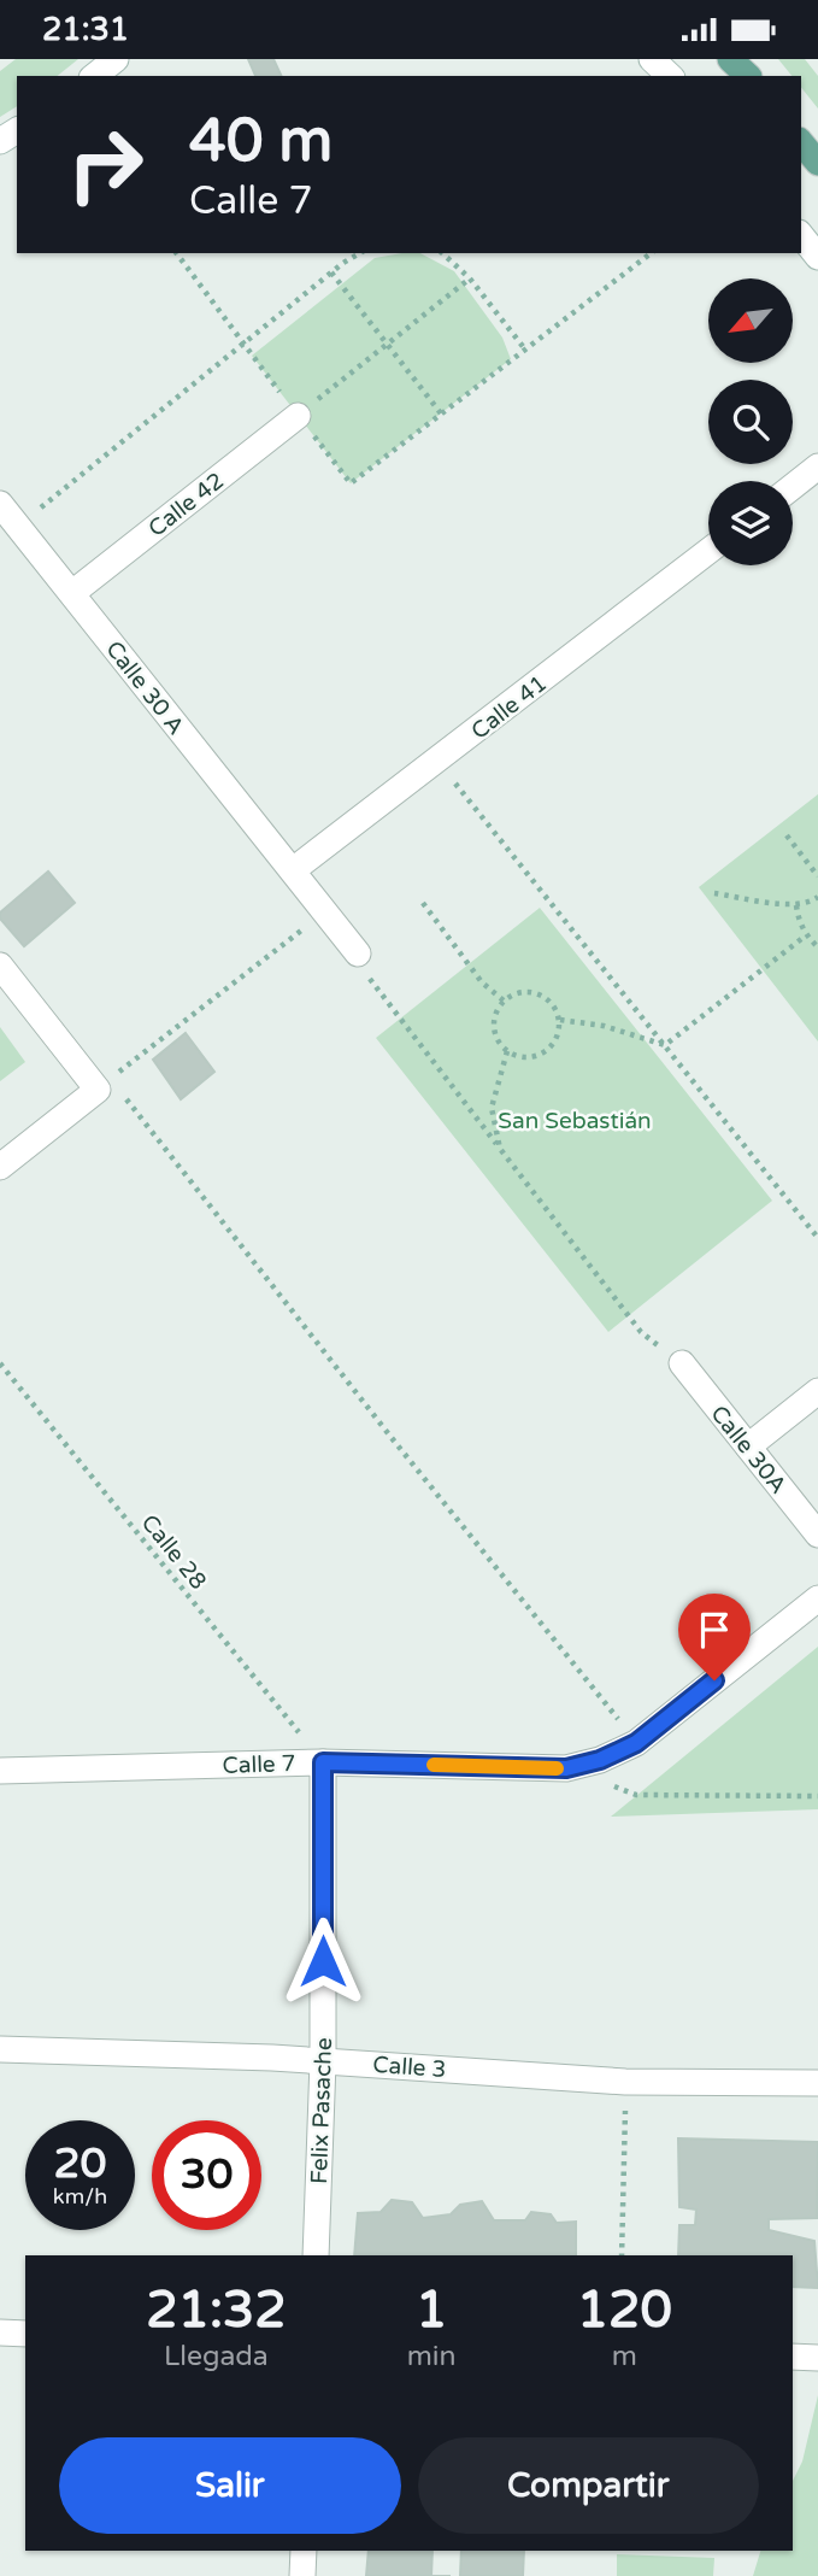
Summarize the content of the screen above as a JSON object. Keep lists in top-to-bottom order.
{
  "streets": {
    "street": [
      "Calle 42",
      "Calle 30 A",
      "Calle 41",
      "Calle 30A",
      "Calle 7",
      "Calle 3",
      "Felix Pasache"
    ],
    "path": ["Calle 28"]
  },
  "crossings": [
    ["Calle 42", "Calle 30 A"],
    ["Calle 30 A", "Calle 41"],
    ["Calle 28", "Calle 7"],
    ["Calle 28", "Felix Pasache"],
    ["Calle 7", "Felix Pasache"],
    ["Calle 3", "Felix Pasache"]
  ],
  "parks": ["San Sebastián"],
  "north": "bottom left",
  "page": {
    "status": "21:31",
    "turn": ["40 m", "Calle 7"],
    "speed": "20 km/h",
    "limit": "30",
    "eta": [
      "21:32",
      "Llegada",
      "1",
      "min",
      "120",
      "m"
    ],
    "buttons": ["Salir", "Compartir"]
  }
}
